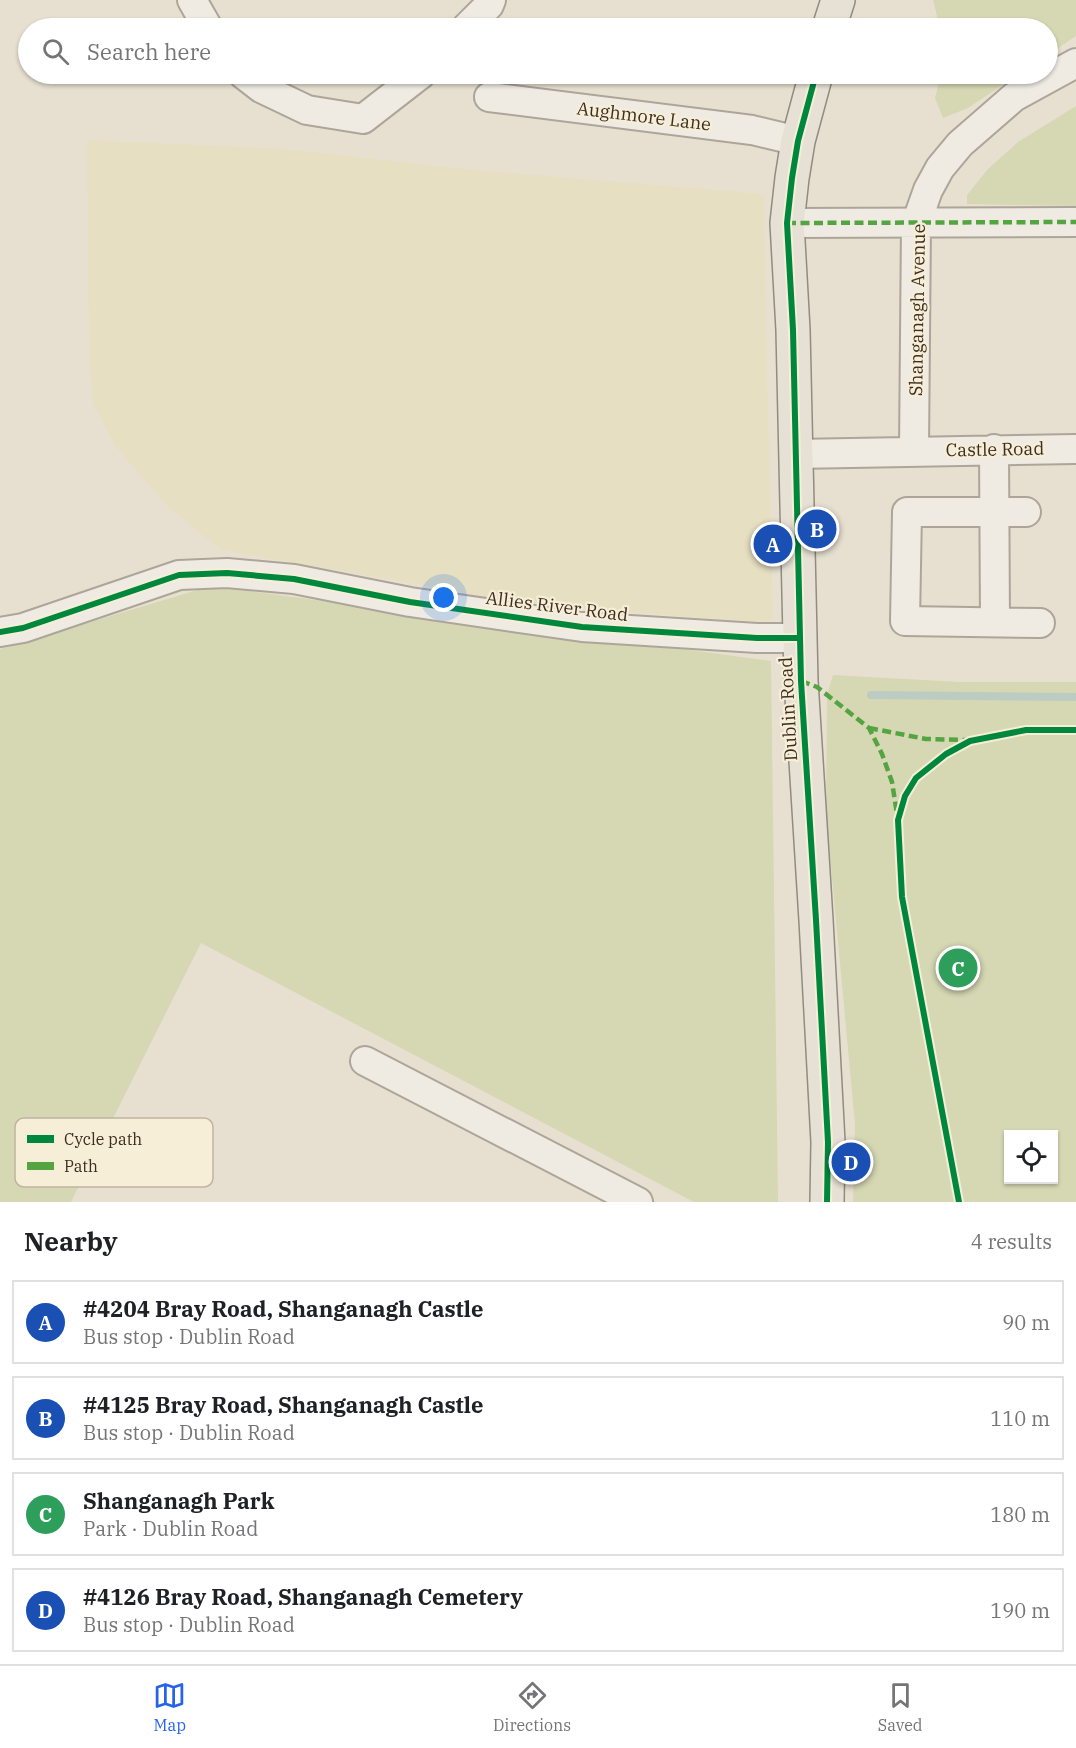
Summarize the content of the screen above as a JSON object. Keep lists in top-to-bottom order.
{
  "streets": {
    "main road": ["Dublin Road"],
    "street": [
      "Aughmore Lane",
      "Shanganagh Avenue",
      "Castle Road",
      "Allies River Road"
    ]
  },
  "crossings": [
    ["Aughmore Lane", "Dublin Road"],
    ["Shanganagh Avenue", "Castle Road"],
    ["Castle Road", "Dublin Road"],
    ["Allies River Road", "Dublin Road"]
  ],
  "legend": ["Cycle path", "Path"],
  "page": {
    "search": "Search here",
    "pins": [
      "B",
      "A",
      "C",
      "D"
    ],
    "heading": ["Nearby", "4 results"],
    "list": [
      {
        "mark": "A",
        "name": "#4204 Bray Road, Shanganagh Castle",
        "note": "Bus stop · Dublin Road",
        "value": "90 m"
      },
      {
        "mark": "B",
        "name": "#4125 Bray Road, Shanganagh Castle",
        "note": "Bus stop · Dublin Road",
        "value": "110 m"
      },
      {
        "mark": "C",
        "name": "Shanganagh Park",
        "note": "Park · Dublin Road",
        "value": "180 m"
      },
      {
        "mark": "D",
        "name": "#4126 Bray Road, Shanganagh Cemetery",
        "note": "Bus stop · Dublin Road",
        "value": "190 m"
      }
    ],
    "nav": ["Map", "Directions", "Saved"]
  }
}
